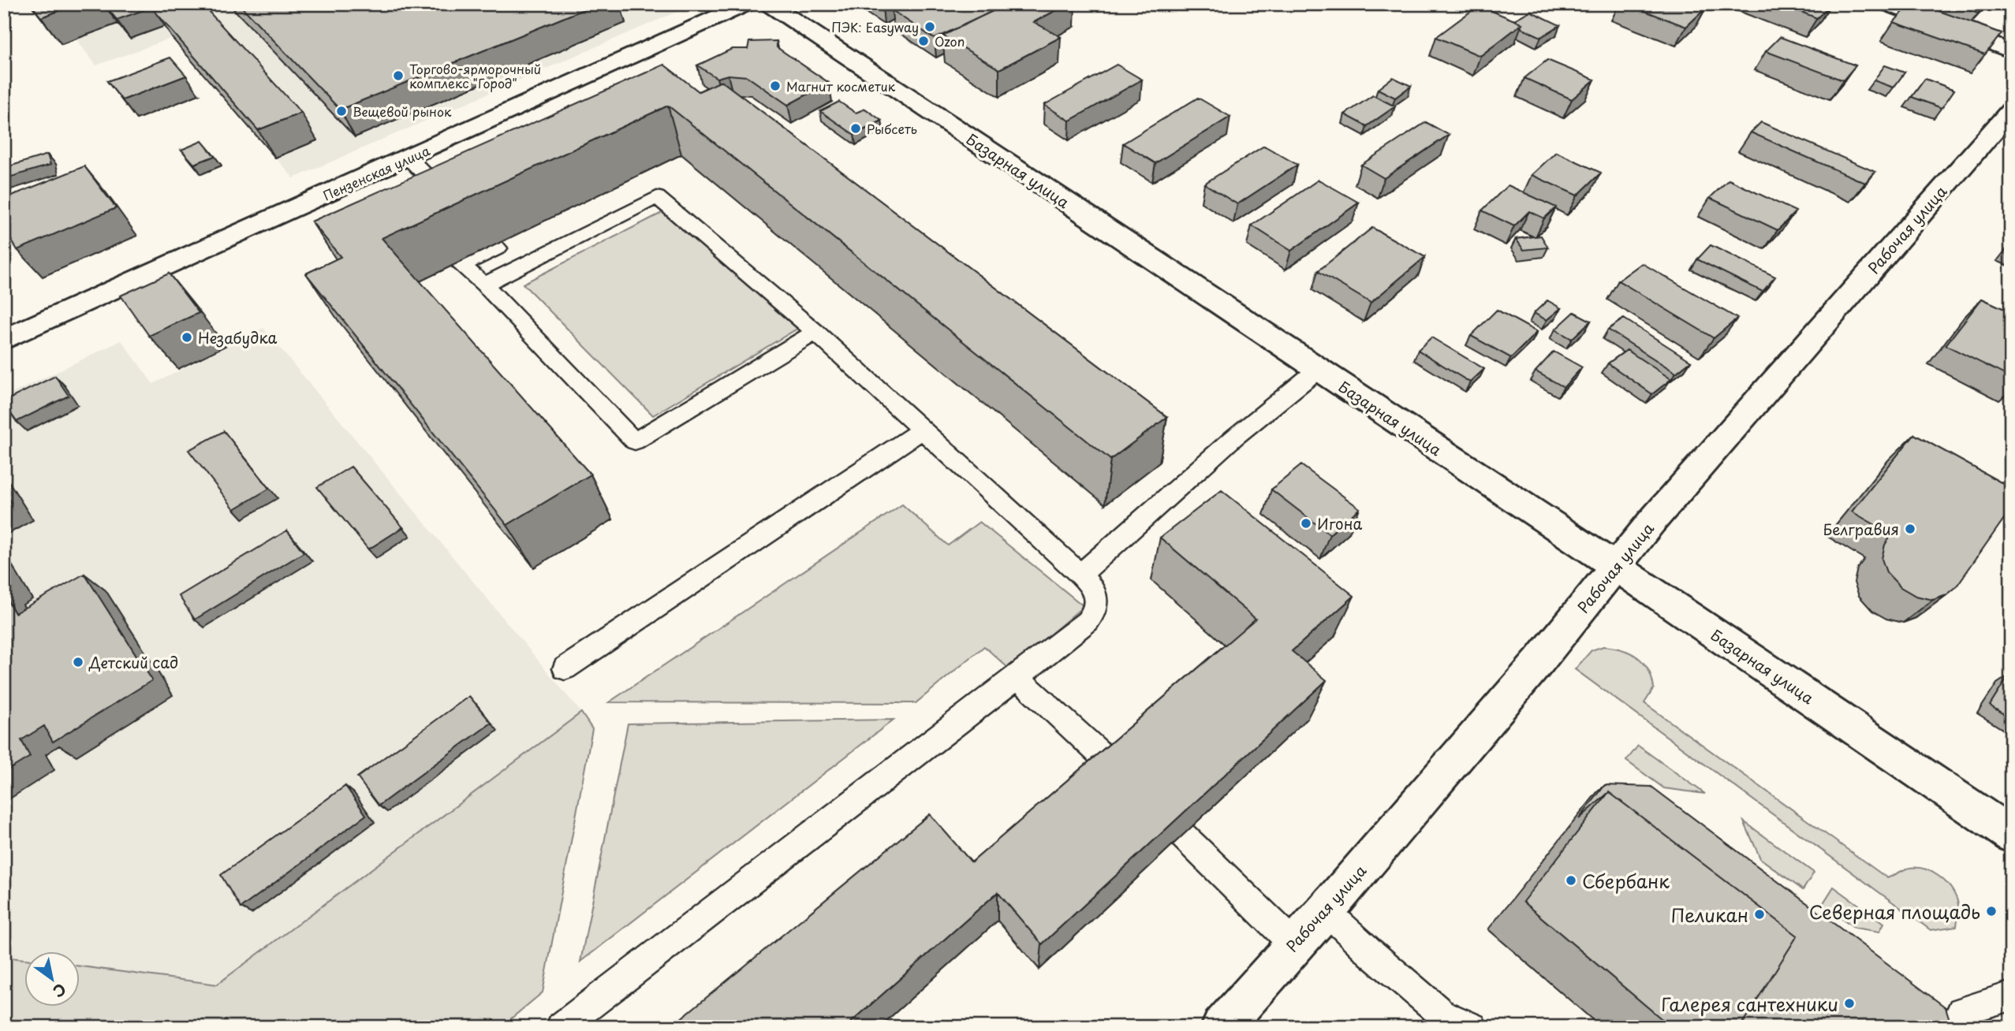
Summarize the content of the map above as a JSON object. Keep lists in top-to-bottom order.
{
  "streets": {
    "street": ["Базарная улица", "Пензенская улица", "Рабочая улица"]
  },
  "crossings": [
    ["Базарная улица", "Рабочая улица"]
  ],
  "places": [
    "ПЭК: Easyway",
    "Ozon",
    "Торгово-ярморочный комплекс \"Город\"",
    "Магнит косметик",
    "Вещевой рынок",
    "Рыбсеть",
    "Незабудка",
    "Игона",
    "Белгравия",
    "Детский сад",
    "Сбербанк",
    "Северная площадь",
    "Пеликан",
    "Галерея сантехники"
  ],
  "north": "bottom right"
}
